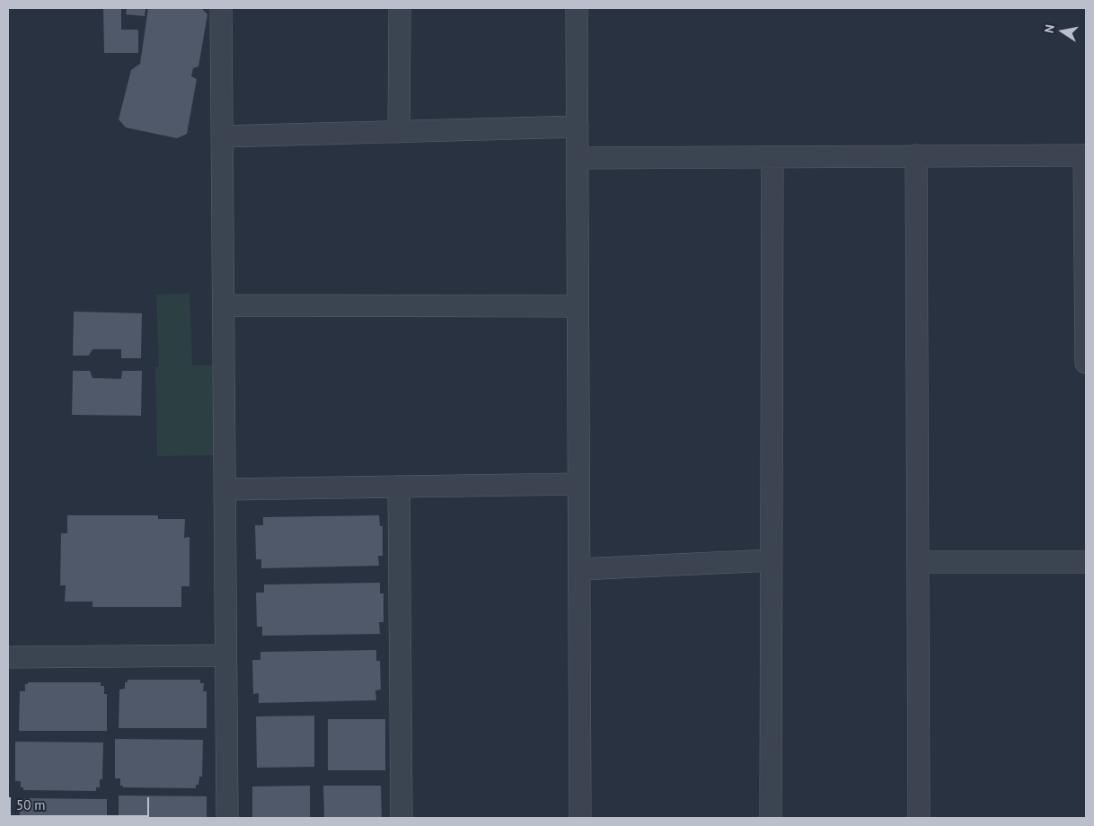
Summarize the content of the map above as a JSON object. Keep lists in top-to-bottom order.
{
  "scale_bar": "50 m",
  "north": "left"
}
